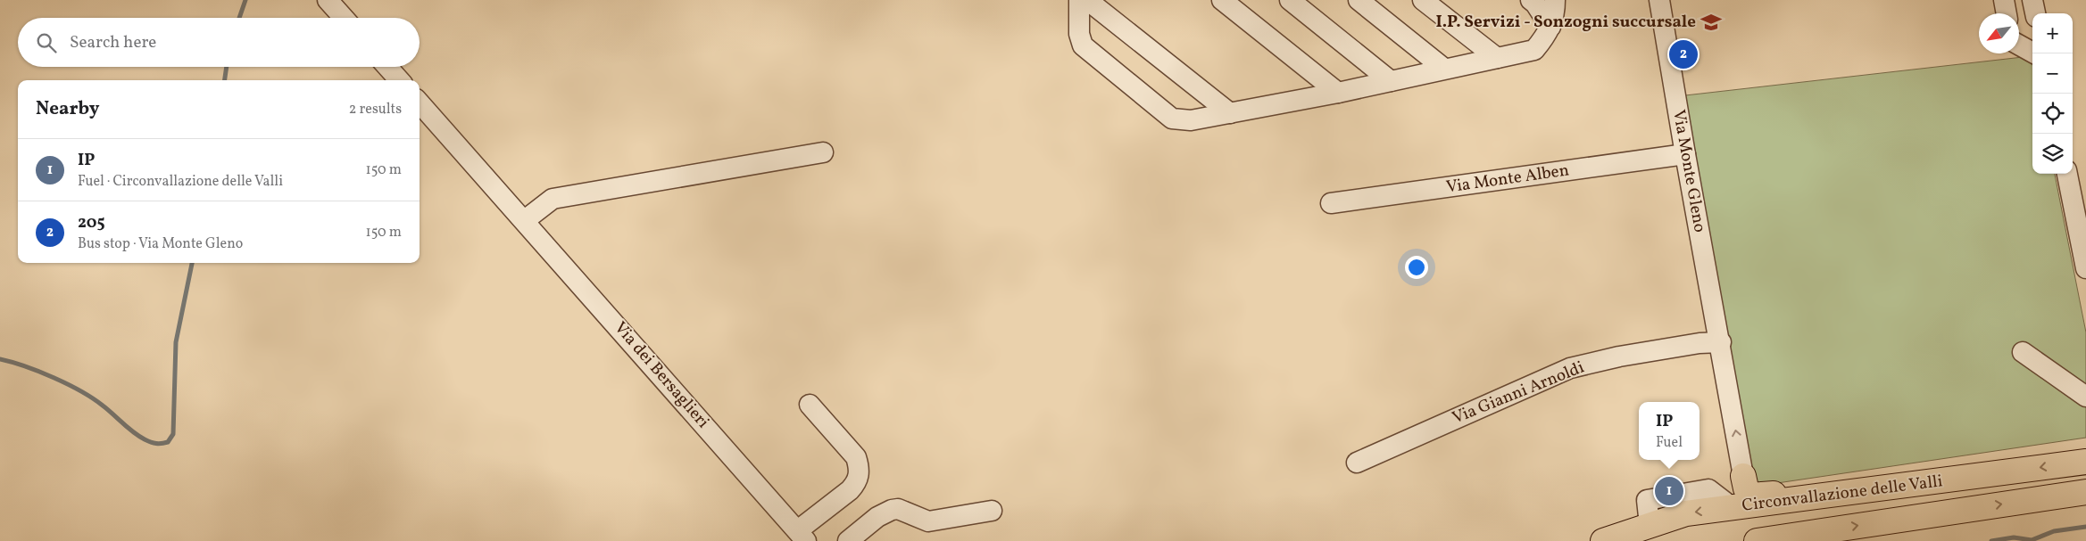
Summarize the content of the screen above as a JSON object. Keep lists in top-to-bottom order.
{
  "streets": {
    "highway": ["Circonvallazione delle Valli"],
    "street": [
      "Via Monte Gleno",
      "Via Monte Alben",
      "Via dei Bersaglieri",
      "Via Gianni Arnoldi"
    ]
  },
  "crossings": [
    ["Via Monte Gleno", "Via Monte Alben"],
    ["Via Monte Gleno", "Via Gianni Arnoldi"]
  ],
  "places": {
    "school or university": ["I.P. Servizi - Sonzogni succursale"]
  },
  "north": "bottom left",
  "page": {
    "map_buttons": ["+", "−"],
    "search": "Search here",
    "pins": ["2", "1"],
    "heading": ["Nearby", "2 results"],
    "list": [
      {
        "mark": "1",
        "name": "IP",
        "note": "Fuel · Circonvallazione delle Valli",
        "value": "150 m"
      },
      {
        "mark": "2",
        "name": "205",
        "note": "Bus stop · Via Monte Gleno",
        "value": "150 m"
      }
    ],
    "popup": ["IP", "Fuel"]
  }
}
